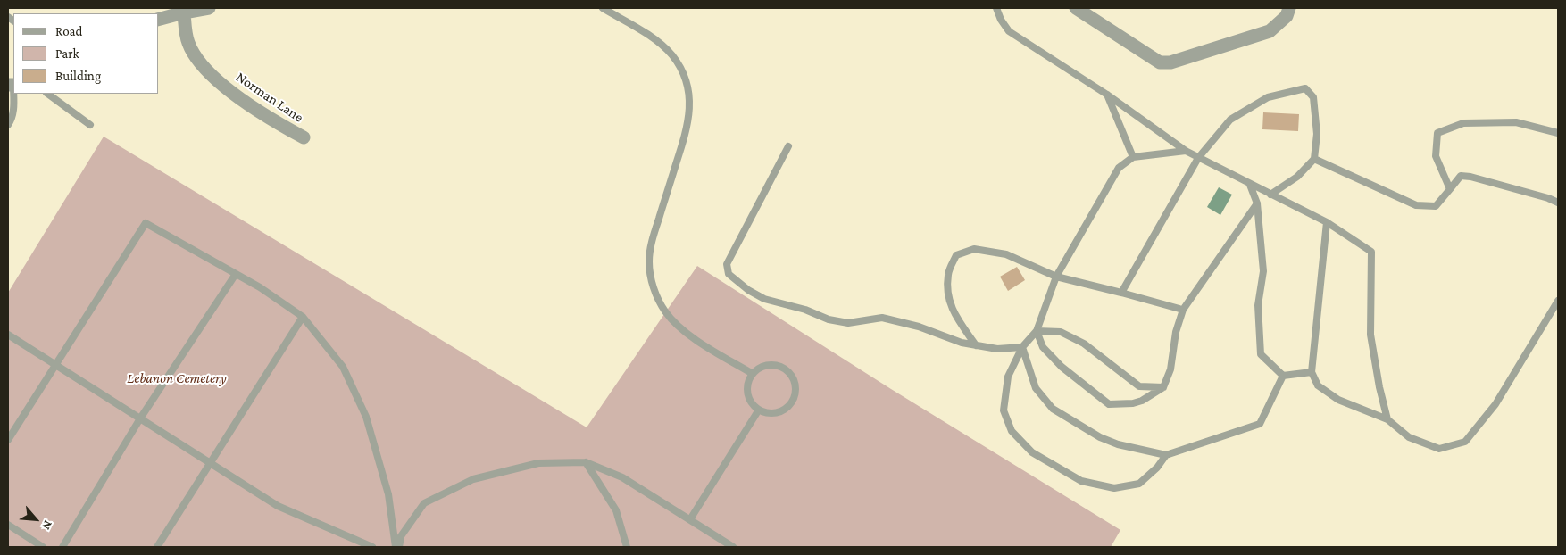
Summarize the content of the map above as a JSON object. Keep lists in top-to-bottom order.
{
  "streets": {
    "street": ["Norman Lane"]
  },
  "parks": ["Lebanon Cemetery"],
  "legend": ["Road", "Park", "Building"],
  "north": "bottom right"
}
